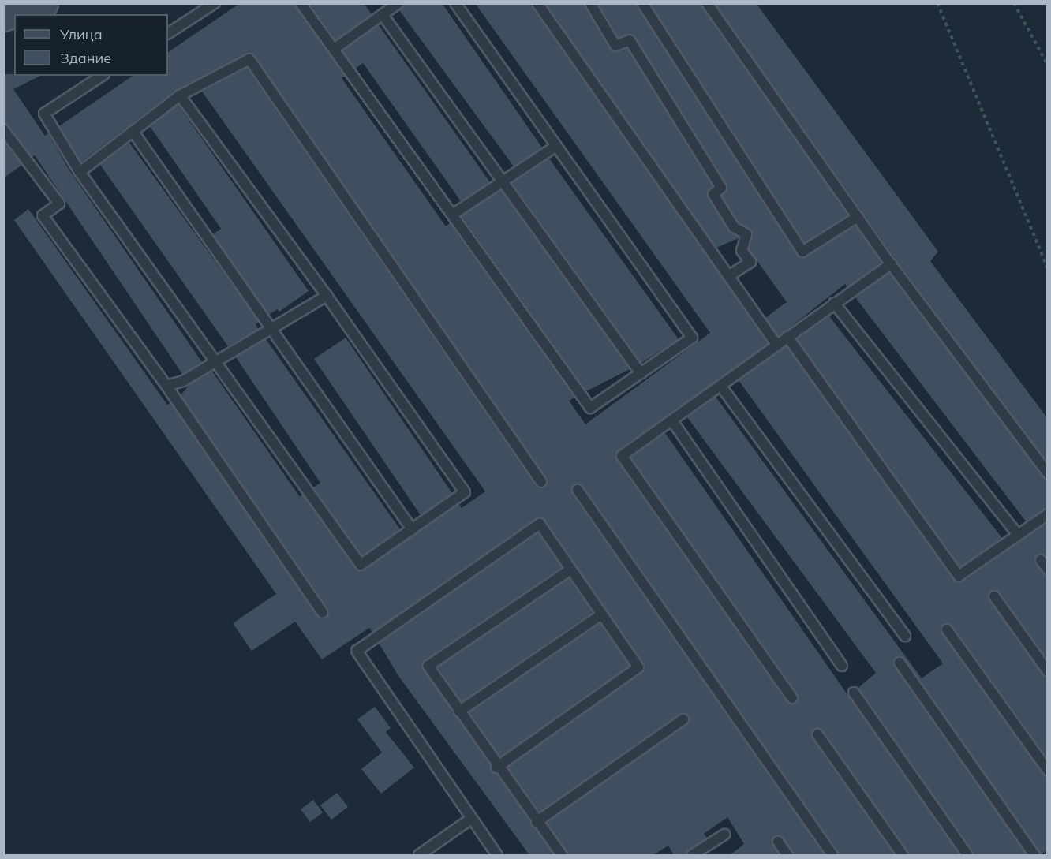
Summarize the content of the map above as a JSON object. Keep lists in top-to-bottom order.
{
  "legend": ["Улица", "Здание"]
}
